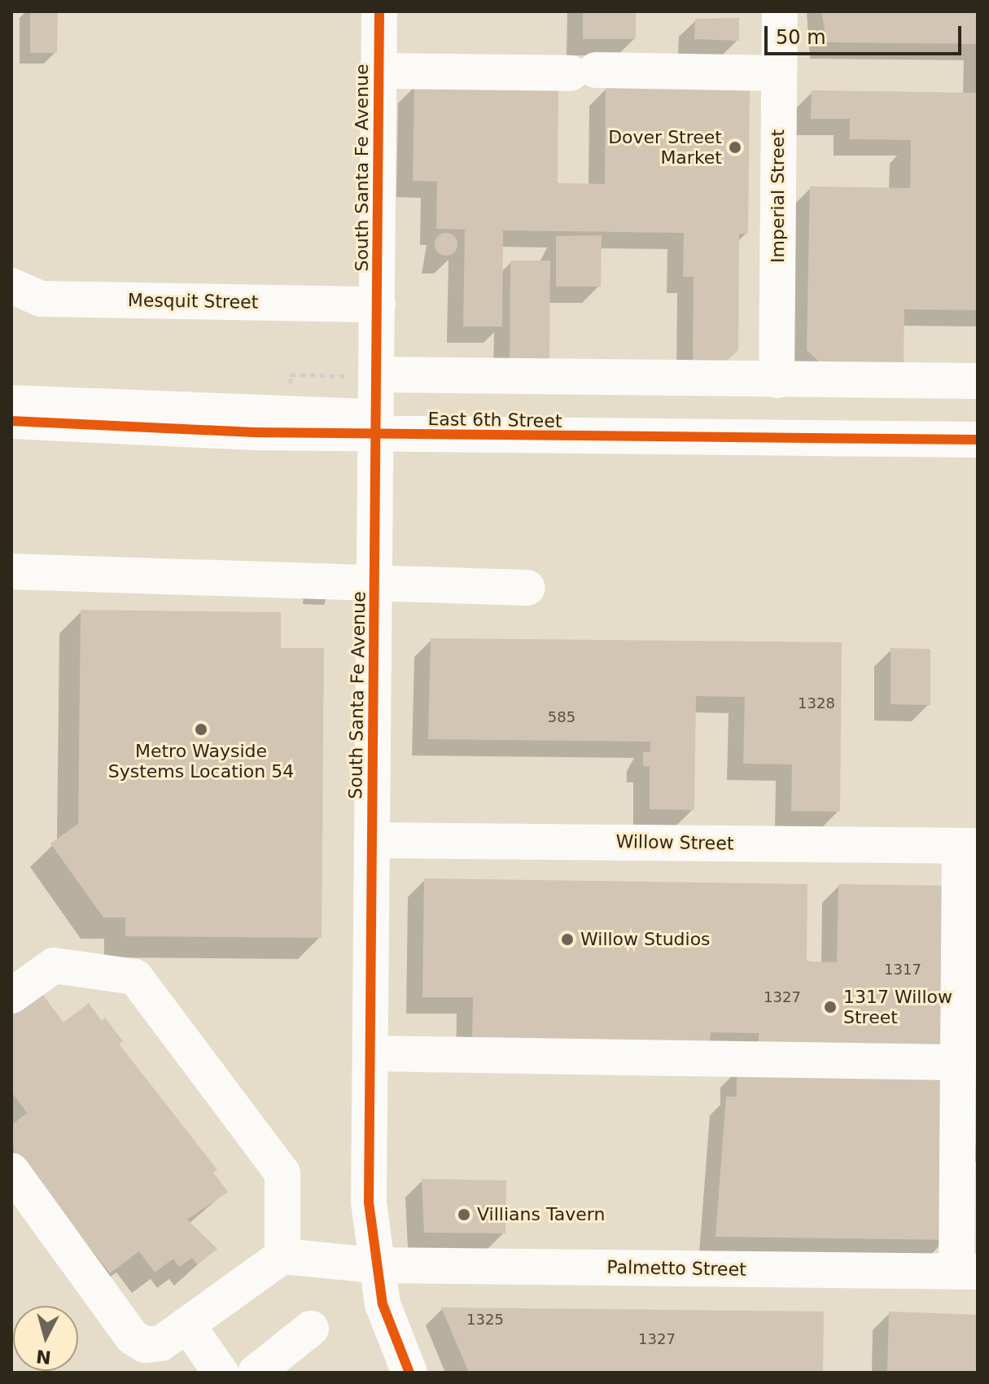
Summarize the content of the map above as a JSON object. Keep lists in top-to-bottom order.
{
  "streets": {
    "street": [
      "South Santa Fe Avenue",
      "Imperial Street",
      "Mesquit Street",
      "East 6th Street",
      "Willow Street",
      "Palmetto Street"
    ]
  },
  "crossings": [
    ["South Santa Fe Avenue", "Mesquit Street"],
    ["South Santa Fe Avenue", "Willow Street"],
    ["South Santa Fe Avenue", "Palmetto Street"]
  ],
  "places": [
    "Dover Street Market",
    "Metro Wayside Systems Location 54",
    "Willow Studios",
    "1317 Willow Street",
    "Villians Tavern"
  ],
  "house_numbers": [
    "1328",
    "585",
    "1317",
    "1327",
    "1325",
    "1327"
  ],
  "scale_bar": "50 m",
  "north": "bottom"
}
